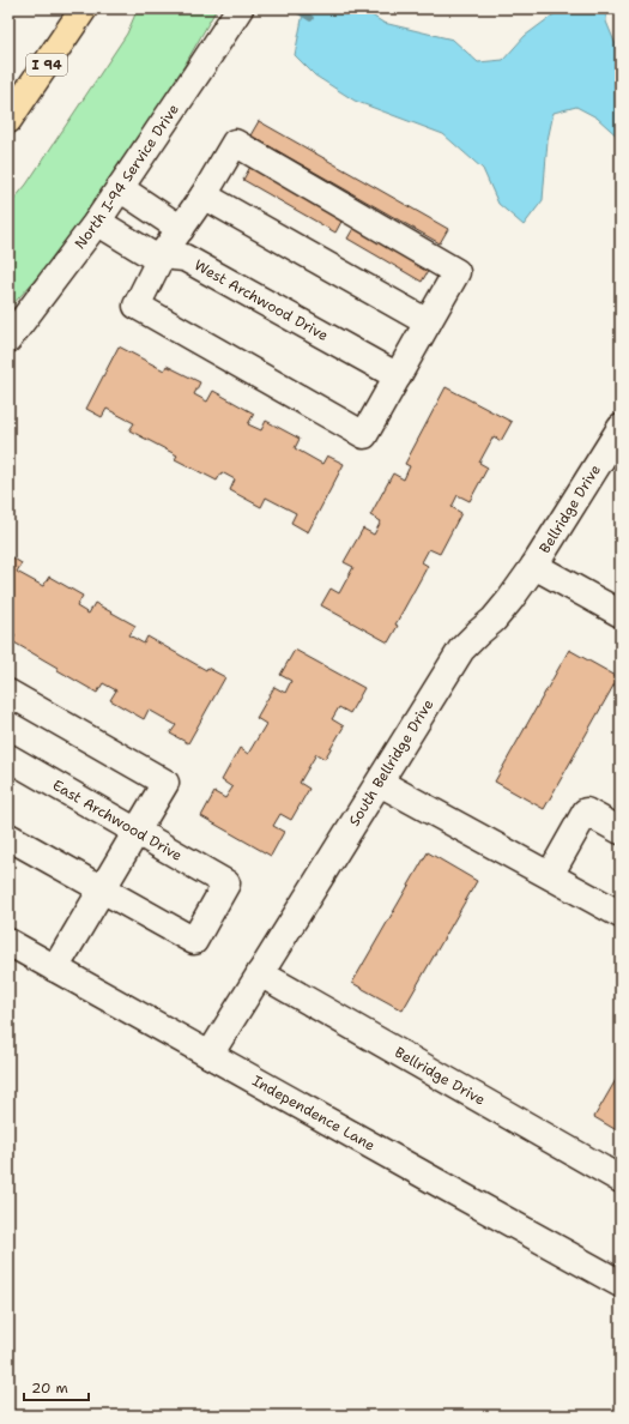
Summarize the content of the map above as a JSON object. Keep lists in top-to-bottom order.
{
  "streets": {
    "highway": ["I 94"],
    "street": [
      "North I-94 Service Drive",
      "West Archwood Drive",
      "Bellridge Drive",
      "South Bellridge Drive",
      "East Archwood Drive",
      "Independence Lane"
    ]
  },
  "crossings": [
    ["North I-94 Service Drive", "West Archwood Drive"],
    ["Bellridge Drive", "South Bellridge Drive"],
    ["South Bellridge Drive", "Independence Lane"]
  ],
  "scale_bar": "20 m"
}
